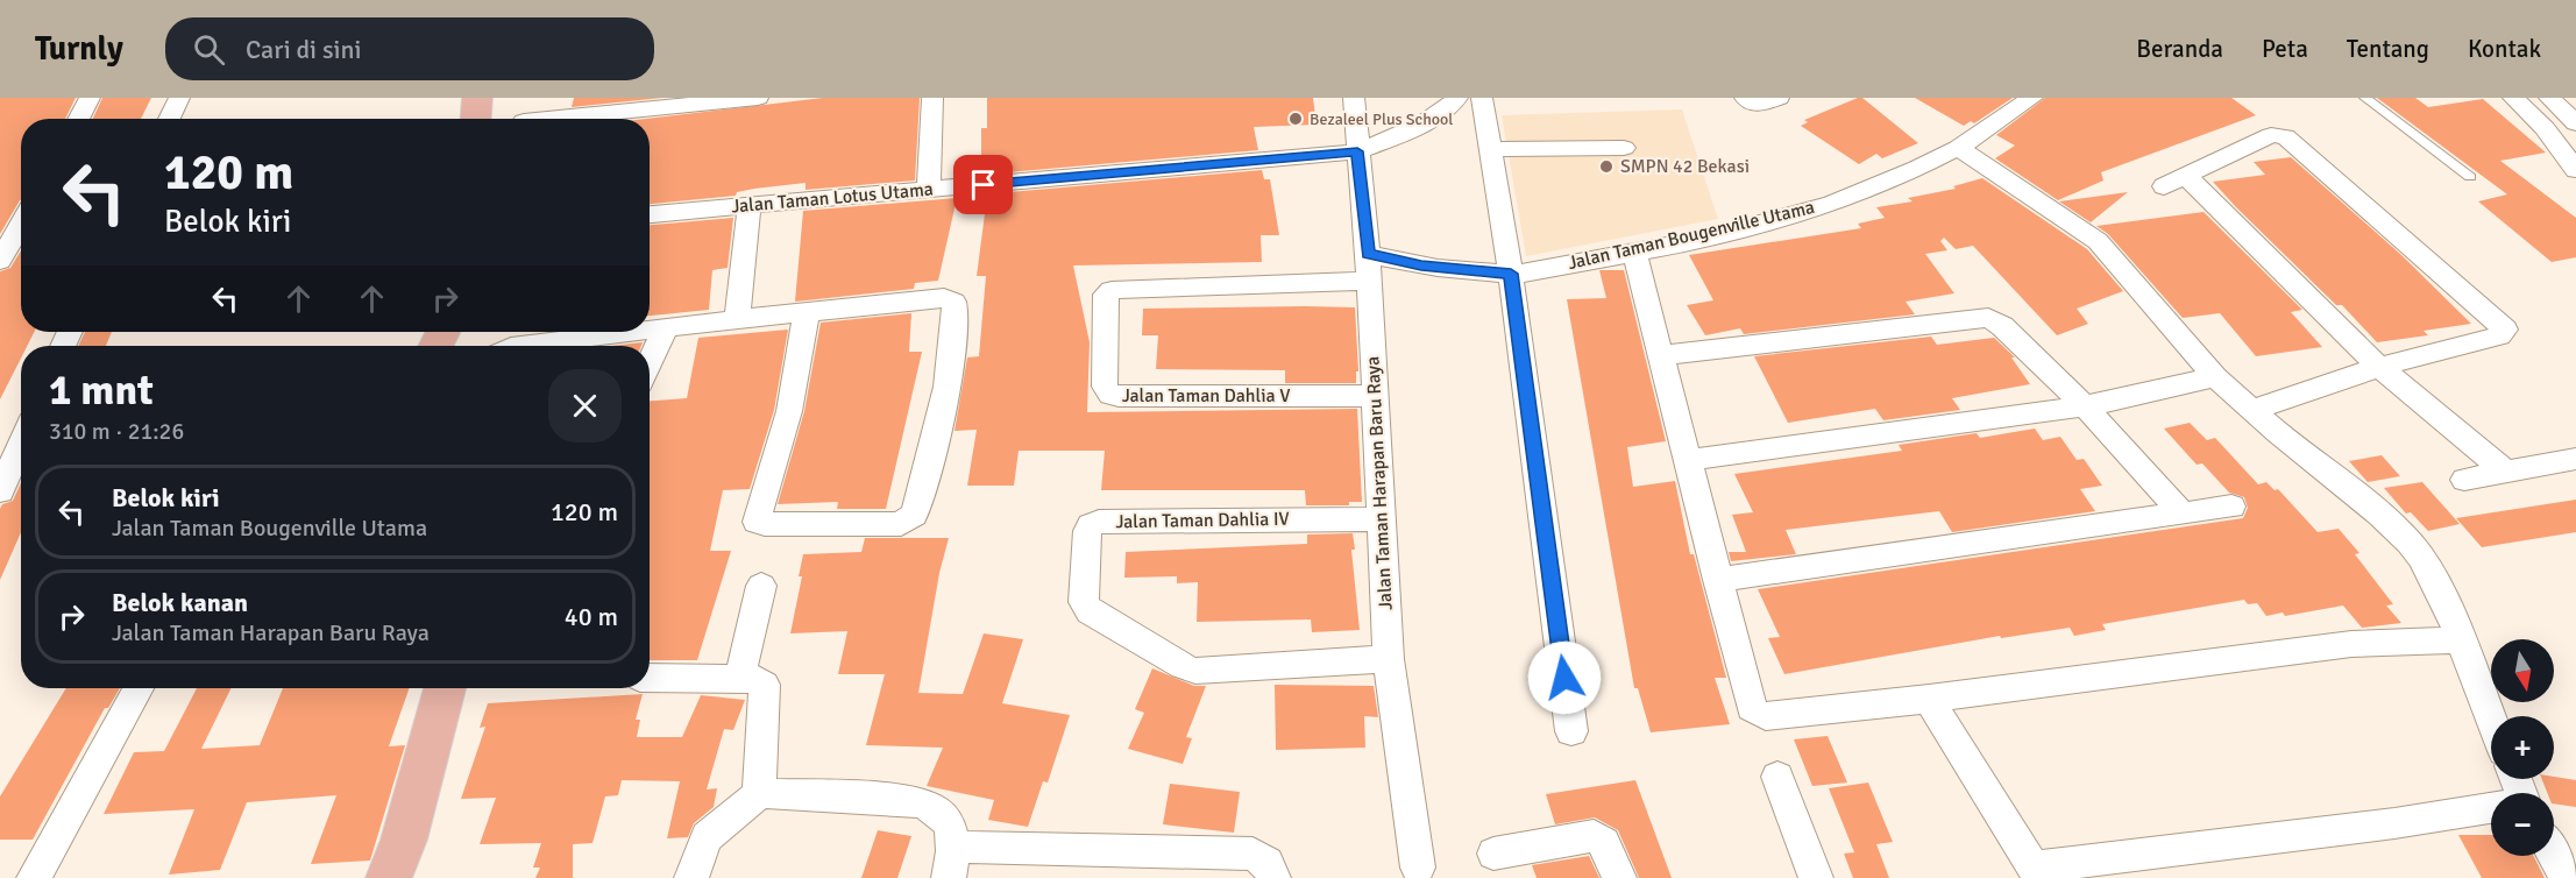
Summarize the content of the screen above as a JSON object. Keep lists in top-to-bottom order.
{
  "streets": {
    "street": [
      "Jalan Taman Lotus Utama",
      "Jalan Taman Bougenville Utama",
      "Jalan Taman Dahlia V",
      "Jalan Taman Harapan Baru Raya",
      "Jalan Taman Dahlia IV"
    ]
  },
  "crossings": [
    ["Jalan Taman Lotus Utama", "Jalan Taman Harapan Baru Raya"],
    ["Jalan Taman Bougenville Utama", "Jalan Taman Dahlia V"],
    ["Jalan Taman Bougenville Utama", "Jalan Taman Harapan Baru Raya"],
    ["Jalan Taman Dahlia V", "Jalan Taman Harapan Baru Raya"],
    ["Jalan Taman Harapan Baru Raya", "Jalan Taman Dahlia IV"]
  ],
  "places": ["Bezaleel Plus School", "SMPN 42 Bekasi"],
  "north": "bottom",
  "page": {
    "header": "Turnly",
    "search": "Cari di sini",
    "nav": [
      "Beranda",
      "Peta",
      "Tentang",
      "Kontak"
    ],
    "turn": ["120 m", "Belok kiri"],
    "heading": ["1 mnt", "310 m · 21:26"],
    "list": [
      {
        "name": "Belok kiri",
        "note": "Jalan Taman Bougenville Utama",
        "value": "120 m"
      },
      {
        "name": "Belok kanan",
        "note": "Jalan Taman Harapan Baru Raya",
        "value": "40 m"
      }
    ],
    "map_buttons": ["+", "−"]
  }
}
